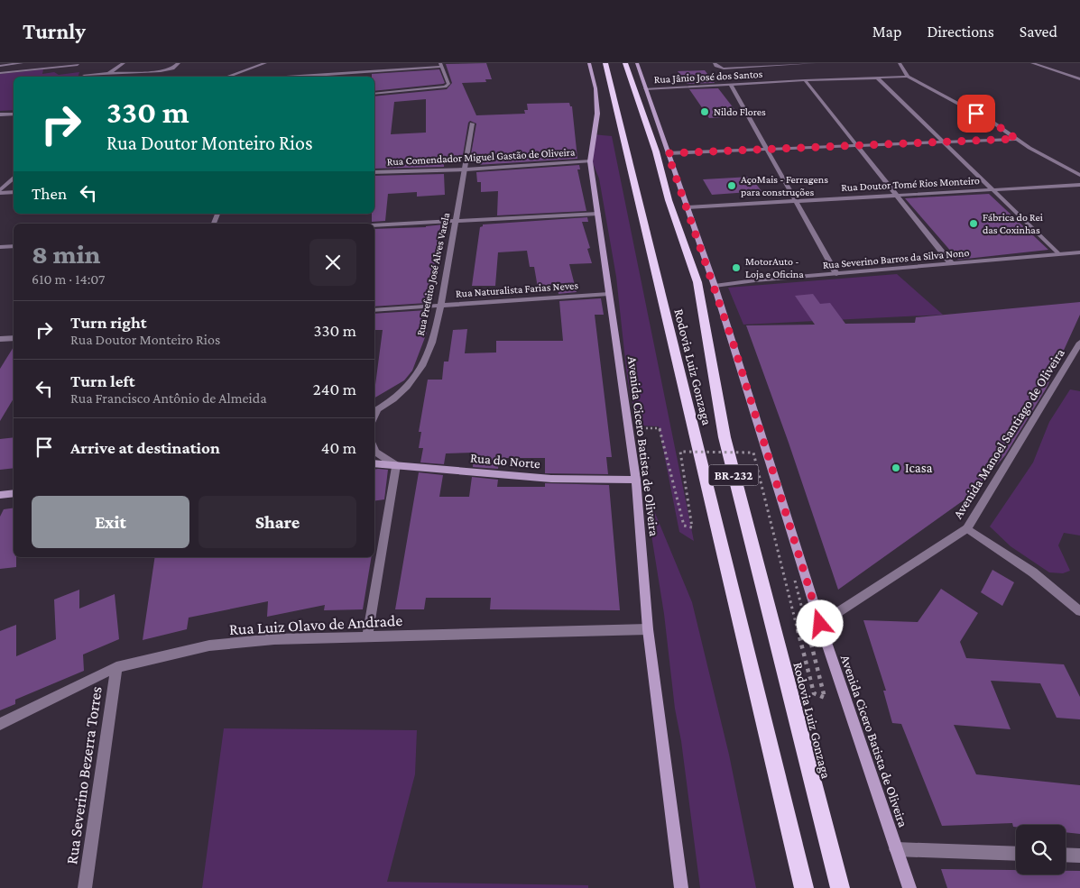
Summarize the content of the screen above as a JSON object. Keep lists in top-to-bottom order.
{
  "streets": {
    "highway": ["Rodovia Luiz Gonzaga", "BR-232"],
    "main road": ["Avenida Cicero Batista de Oliveira", "Rua do Norte"],
    "street": [
      "Rua Jânio José dos Santos",
      "Rua Comendador Miguel Gastão de Oliveira",
      "Rua Doutor Tomé Rios Monteiro",
      "Rua Severino Barros da Silva Nono",
      "Rua Prefeito José Alves Varela",
      "Rua Naturalista Farias Neves",
      "Avenida Manoel Santiago de Oliveira",
      "Rua Luiz Olavo de Andrade",
      "Rua Severino Bezerra Torres"
    ]
  },
  "crossings": [
    ["Rua Jânio José dos Santos", "Avenida Cicero Batista de Oliveira"],
    ["Rua Comendador Miguel Gastão de Oliveira", "Rua Prefeito José Alves Varela"],
    ["Rua Comendador Miguel Gastão de Oliveira", "Avenida Cicero Batista de Oliveira"],
    ["Rua Doutor Tomé Rios Monteiro", "Avenida Cicero Batista de Oliveira"],
    ["Rua Severino Barros da Silva Nono", "Avenida Cicero Batista de Oliveira"],
    ["Rua Prefeito José Alves Varela", "Rua Naturalista Farias Neves"],
    ["Rua Naturalista Farias Neves", "Avenida Cicero Batista de Oliveira"],
    ["Avenida Manoel Santiago de Oliveira", "Avenida Cicero Batista de Oliveira"],
    ["Avenida Cicero Batista de Oliveira", "Rua do Norte"],
    ["Avenida Cicero Batista de Oliveira", "Rua Luiz Olavo de Andrade"],
    ["Rua Luiz Olavo de Andrade", "Rua Severino Bezerra Torres"]
  ],
  "places": [
    "Nildo Flores",
    "AçoMais - Ferragens para construções",
    "Fábrica do Rei das Coxinhas",
    "MotorAuto - Loja e Oficina",
    "Icasa"
  ],
  "page": {
    "header": "Turnly",
    "nav": ["Map", "Directions", "Saved"],
    "turn": ["330 m", "Rua Doutor Monteiro Rios"],
    "then": "Then",
    "heading": ["8 min", "610 m · 14:07"],
    "list": [
      {
        "name": "Turn right",
        "note": "Rua Doutor Monteiro Rios",
        "value": "330 m"
      },
      {
        "name": "Turn left",
        "note": "Rua Francisco Antônio de Almeida",
        "value": "240 m"
      },
      {
        "name": "Arrive at destination",
        "value": "40 m"
      }
    ],
    "buttons": ["Exit", "Share"]
  }
}
